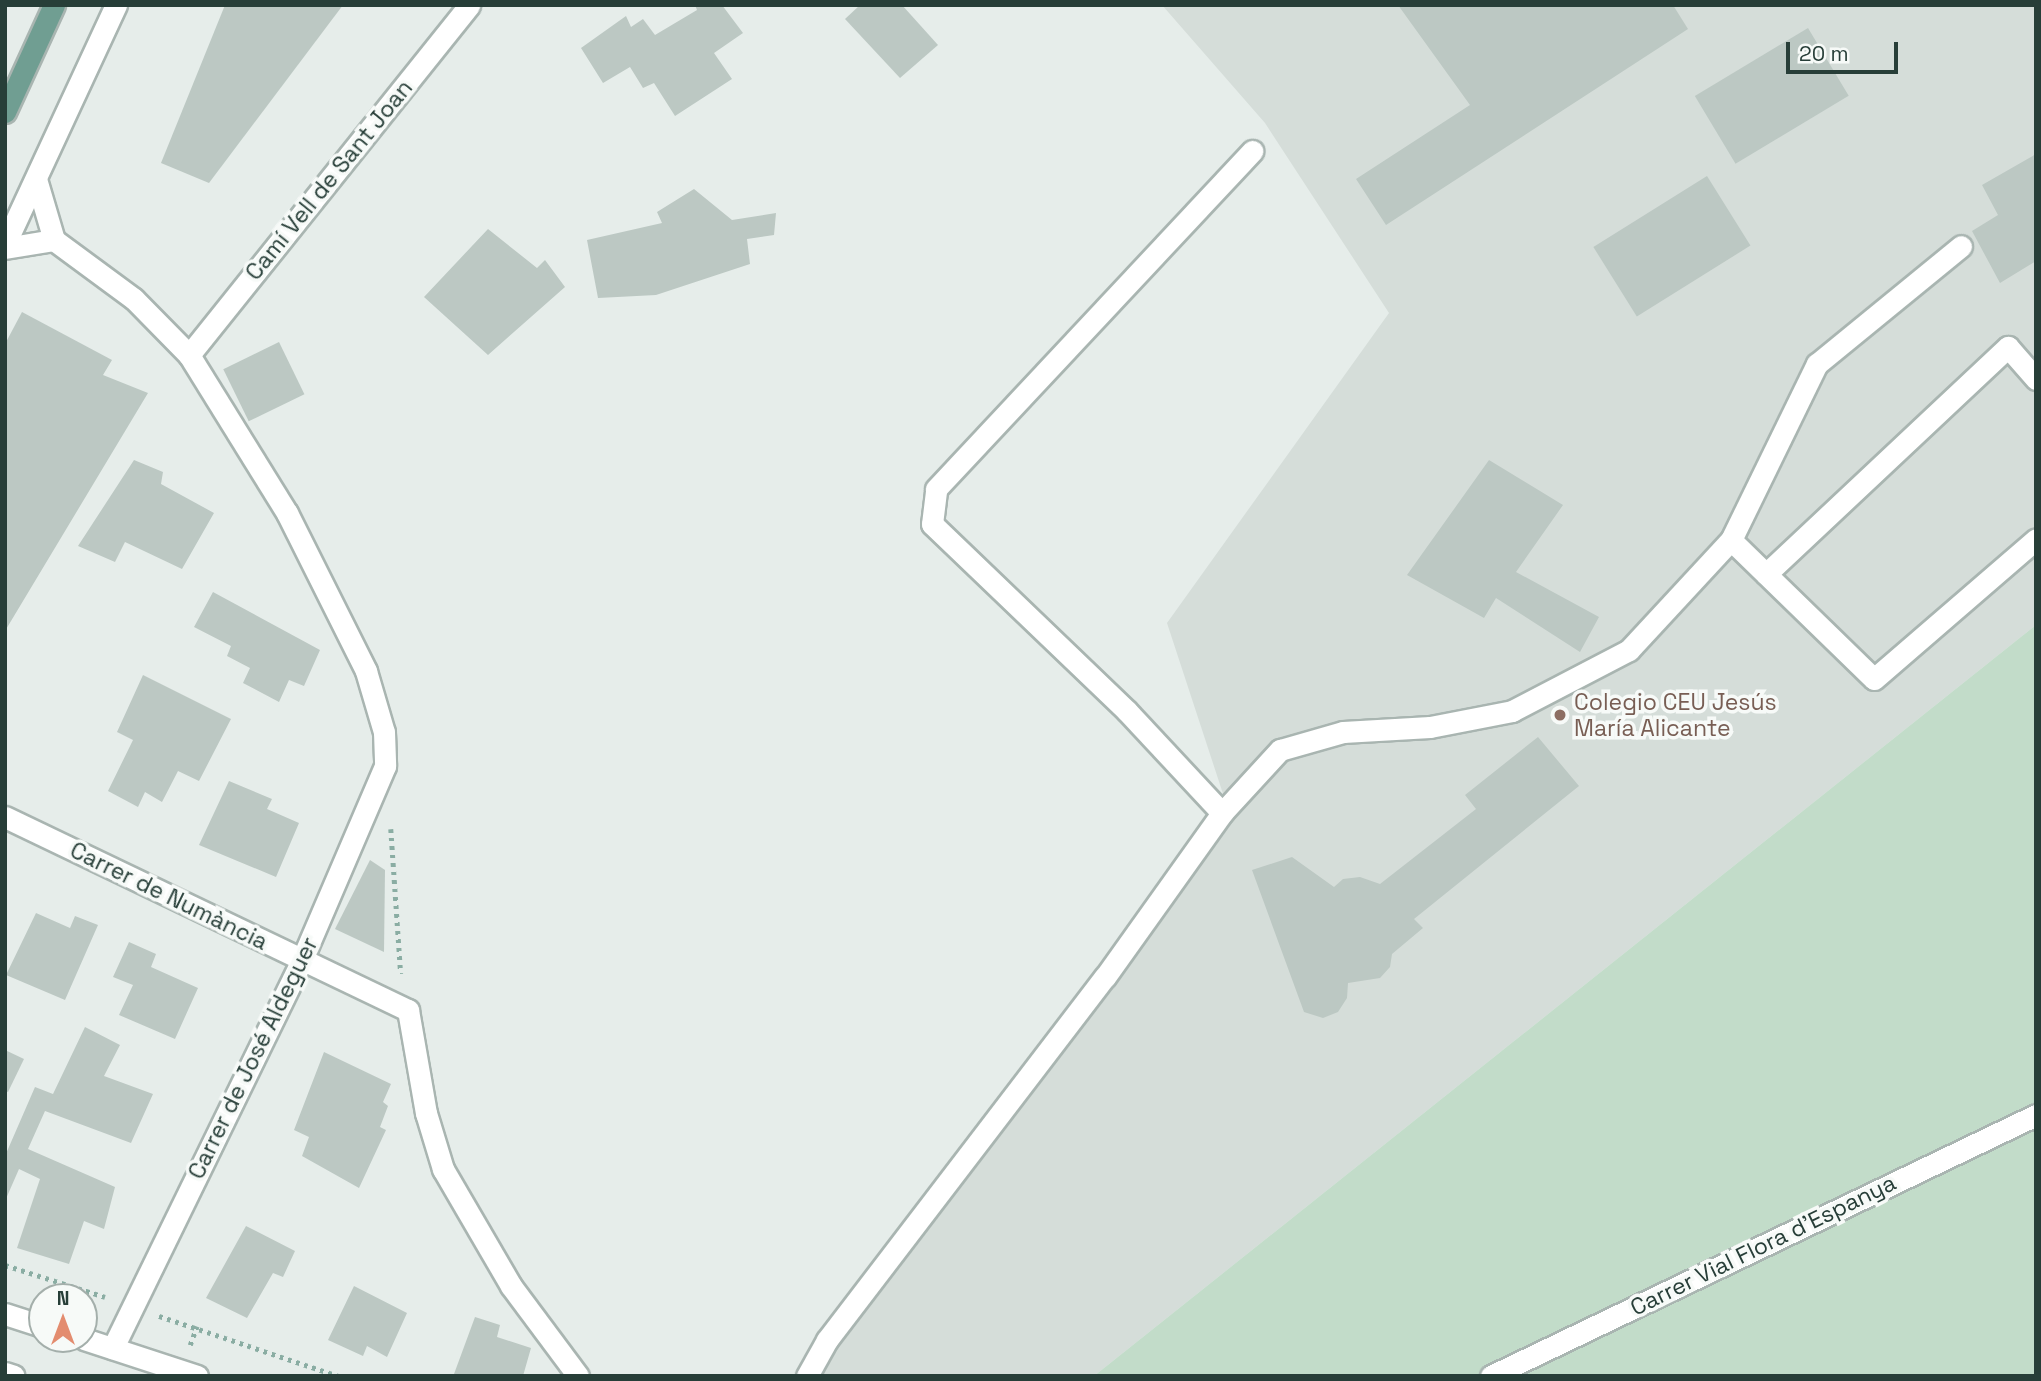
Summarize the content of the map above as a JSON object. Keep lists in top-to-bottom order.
{
  "streets": {
    "street": [
      "Camí Vell de Sant Joan",
      "Carrer de Numància",
      "Carrer de José Aldeguer",
      "Carrer Vial Flora d'Espanya"
    ]
  },
  "crossings": [
    ["Camí Vell de Sant Joan", "Carrer de José Aldeguer"],
    ["Carrer de Numància", "Carrer de José Aldeguer"]
  ],
  "places": ["Colegio CEU Jesús María Alicante"],
  "scale_bar": "20 m",
  "north": "top"
}
